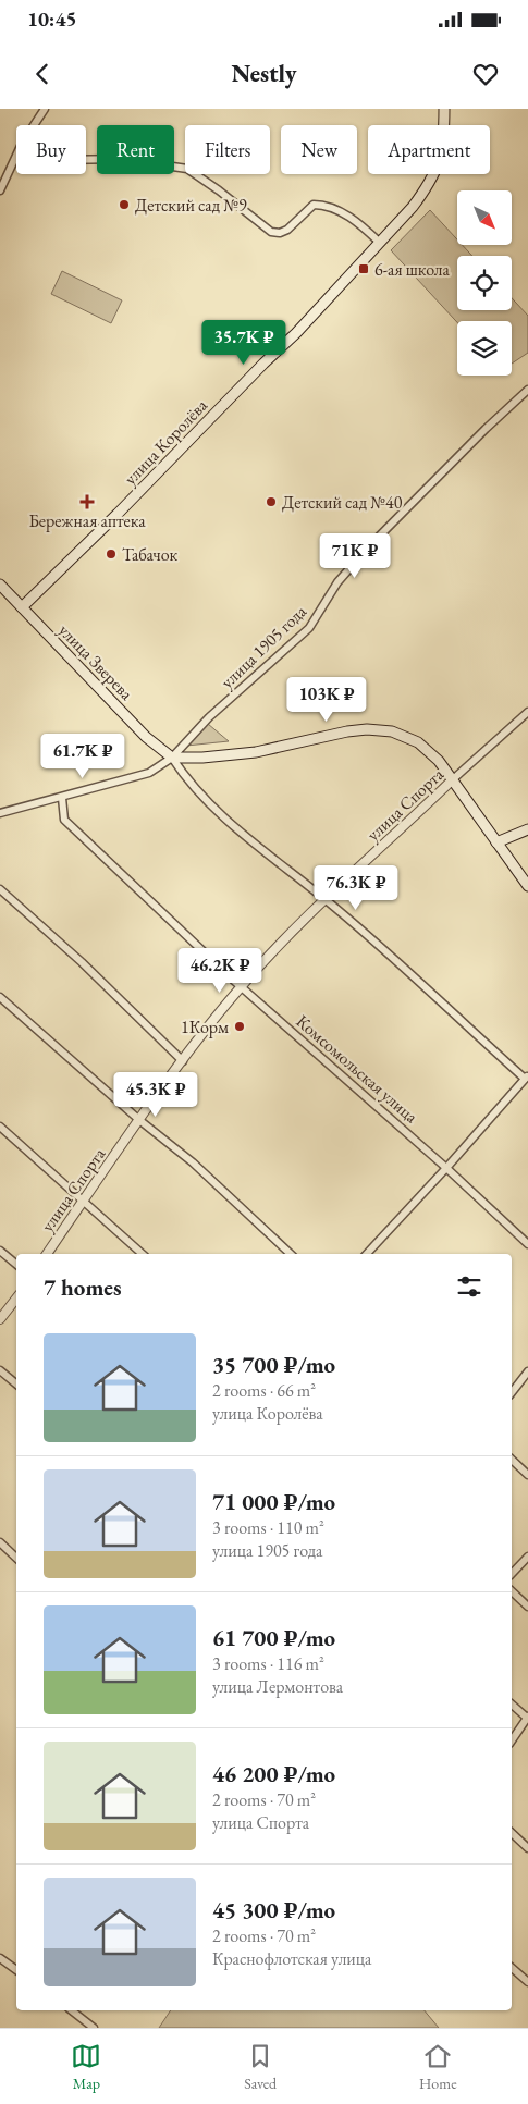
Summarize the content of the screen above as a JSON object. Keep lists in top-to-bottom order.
{
  "streets": {
    "main road": ["улица Королёва", "улица Зверева"],
    "street": ["улица 1905 года", "улица Спорта", "Комсомольская улица"]
  },
  "crossings": [
    ["улица Королёва", "улица Зверева"],
    ["улица 1905 года", "улица Зверева"],
    ["улица 1905 года", "Комсомольская улица"],
    ["улица Спорта", "Комсомольская улица"]
  ],
  "places": {
    "other": [
      "Детский сад №9",
      "Детский сад №40",
      "Табачок",
      "1Корм"
    ],
    "transit": ["6-ая школа"],
    "health": ["Бережная аптека"]
  },
  "north": "bottom right",
  "page": {
    "status": "10:45",
    "header": "Nestly",
    "chip": [
      "Buy",
      "Rent",
      "Filters",
      "New",
      "Apartment"
    ],
    "price": [
      "35.7K ₽",
      "71K ₽",
      "103K ₽",
      "61.7K ₽",
      "76.3K ₽",
      "46.2K ₽",
      "45.3K ₽"
    ],
    "heading": "7 homes",
    "list": [
      {
        "name": "35 700 ₽/mo",
        "note": "2 rooms · 66 m² · улица Королёва"
      },
      {
        "name": "71 000 ₽/mo",
        "note": "3 rooms · 110 m² · улица 1905 года"
      },
      {
        "name": "61 700 ₽/mo",
        "note": "3 rooms · 116 m² · улица Лермонтова"
      },
      {
        "name": "46 200 ₽/mo",
        "note": "2 rooms · 70 m² · улица Спорта"
      },
      {
        "name": "45 300 ₽/mo",
        "note": "2 rooms · 70 m² · Краснофлотская улица"
      }
    ],
    "tabs": ["Map", "Saved", "Home"]
  }
}
